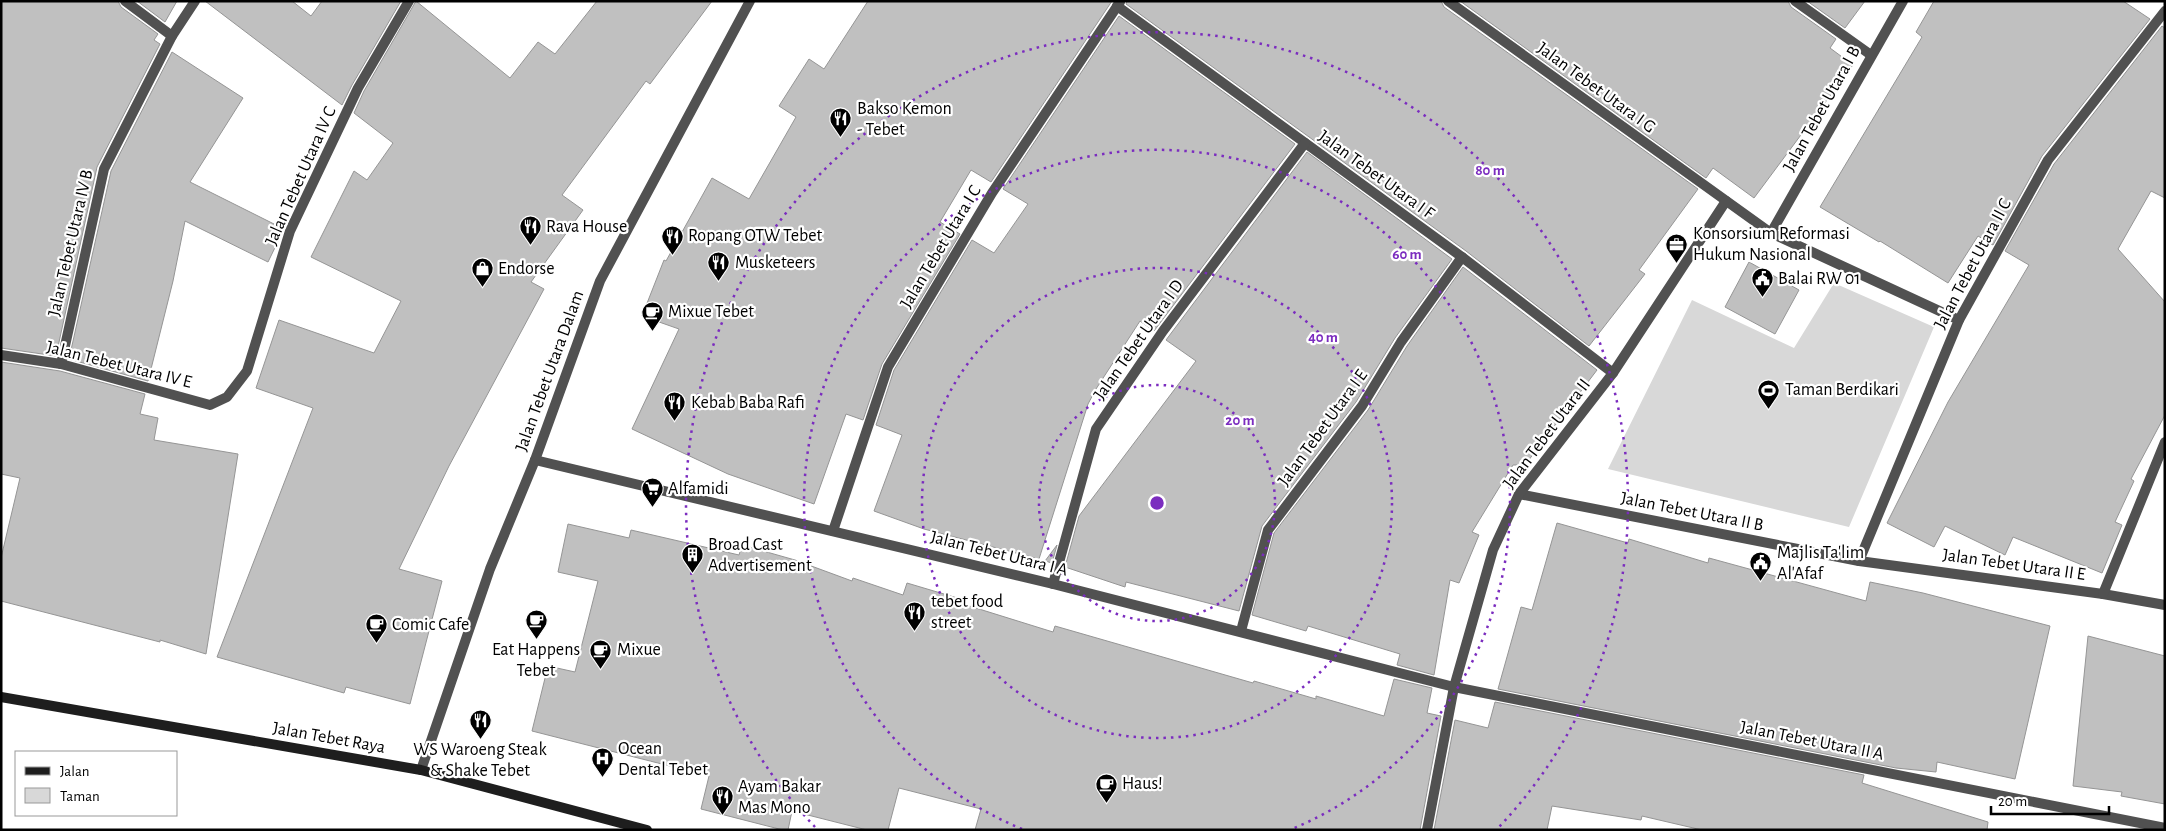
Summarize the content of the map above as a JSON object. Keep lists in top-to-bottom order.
{
  "streets": {
    "main road": ["Jalan Tebet Raya"],
    "street": [
      "Jalan Tebet Utara I G",
      "Jalan Tebet Utara I B",
      "Jalan Tebet Utara I F",
      "Jalan Tebet Utara IV C",
      "Jalan Tebet Utara IV B",
      "Jalan Tebet Utara I C",
      "Jalan Tebet Utara II C",
      "Jalan Tebet Utara I D",
      "Jalan Tebet Utara IV E",
      "Jalan Tebet Utara Dalam",
      "Jalan Tebet Utara I E",
      "Jalan Tebet Utara II",
      "Jalan Tebet Utara II B",
      "Jalan Tebet Utara I A",
      "Jalan Tebet Utara II E",
      "Jalan Tebet Utara II A"
    ]
  },
  "crossings": [
    ["Jalan Tebet Utara I G", "Jalan Tebet Utara I B"],
    ["Jalan Tebet Utara I G", "Jalan Tebet Utara II C"],
    ["Jalan Tebet Utara I G", "Jalan Tebet Utara II"],
    ["Jalan Tebet Utara I F", "Jalan Tebet Utara I C"],
    ["Jalan Tebet Utara I F", "Jalan Tebet Utara I D"],
    ["Jalan Tebet Utara I F", "Jalan Tebet Utara I E"],
    ["Jalan Tebet Utara I F", "Jalan Tebet Utara II"],
    ["Jalan Tebet Utara IV C", "Jalan Tebet Utara IV E"],
    ["Jalan Tebet Utara IV B", "Jalan Tebet Utara IV E"],
    ["Jalan Tebet Utara I C", "Jalan Tebet Utara I A"],
    ["Jalan Tebet Utara II C", "Jalan Tebet Utara II B"],
    ["Jalan Tebet Utara II C", "Jalan Tebet Utara II E"],
    ["Jalan Tebet Utara I D", "Jalan Tebet Utara I A"],
    ["Jalan Tebet Utara Dalam", "Jalan Tebet Utara I A"],
    ["Jalan Tebet Utara Dalam", "Jalan Tebet Raya"],
    ["Jalan Tebet Utara I E", "Jalan Tebet Utara I A"],
    ["Jalan Tebet Utara II", "Jalan Tebet Utara II B"],
    ["Jalan Tebet Utara II", "Jalan Tebet Utara I A"],
    ["Jalan Tebet Utara II", "Jalan Tebet Utara II A"],
    ["Jalan Tebet Utara II B", "Jalan Tebet Utara II E"],
    ["Jalan Tebet Utara I A", "Jalan Tebet Utara II A"]
  ],
  "places": {
    "restaurant": [
      "Bakso Kemon - Tebet",
      "Rava House",
      "Ropang OTW Tebet",
      "Musketeers",
      "Kebab Baba Rafi",
      "tebet food street",
      "WS Waroeng Steak & Shake Tebet",
      "Ayam Bakar Mas Mono"
    ],
    "office": ["Konsorsium Reformasi Hukum Nasional"],
    "shop": ["Endorse"],
    "public building": ["Balai RW 01", "Majlis Ta'lim Al'Afaf"],
    "cafe": [
      "Mixue Tebet",
      "Eat Happens Tebet",
      "Comic Cafe",
      "Mixue",
      "Haus!"
    ],
    "sports": ["Taman Berdikari"],
    "supermarket": ["Alfamidi"],
    "building": ["Broad Cast Advertisement"],
    "hospital": ["Ocean Dental Tebet"]
  },
  "legend": ["Jalan", "Taman"],
  "scale_bar": "20 m",
  "rings": [
    "80 m",
    "60 m",
    "40 m",
    "20 m"
  ]
}
